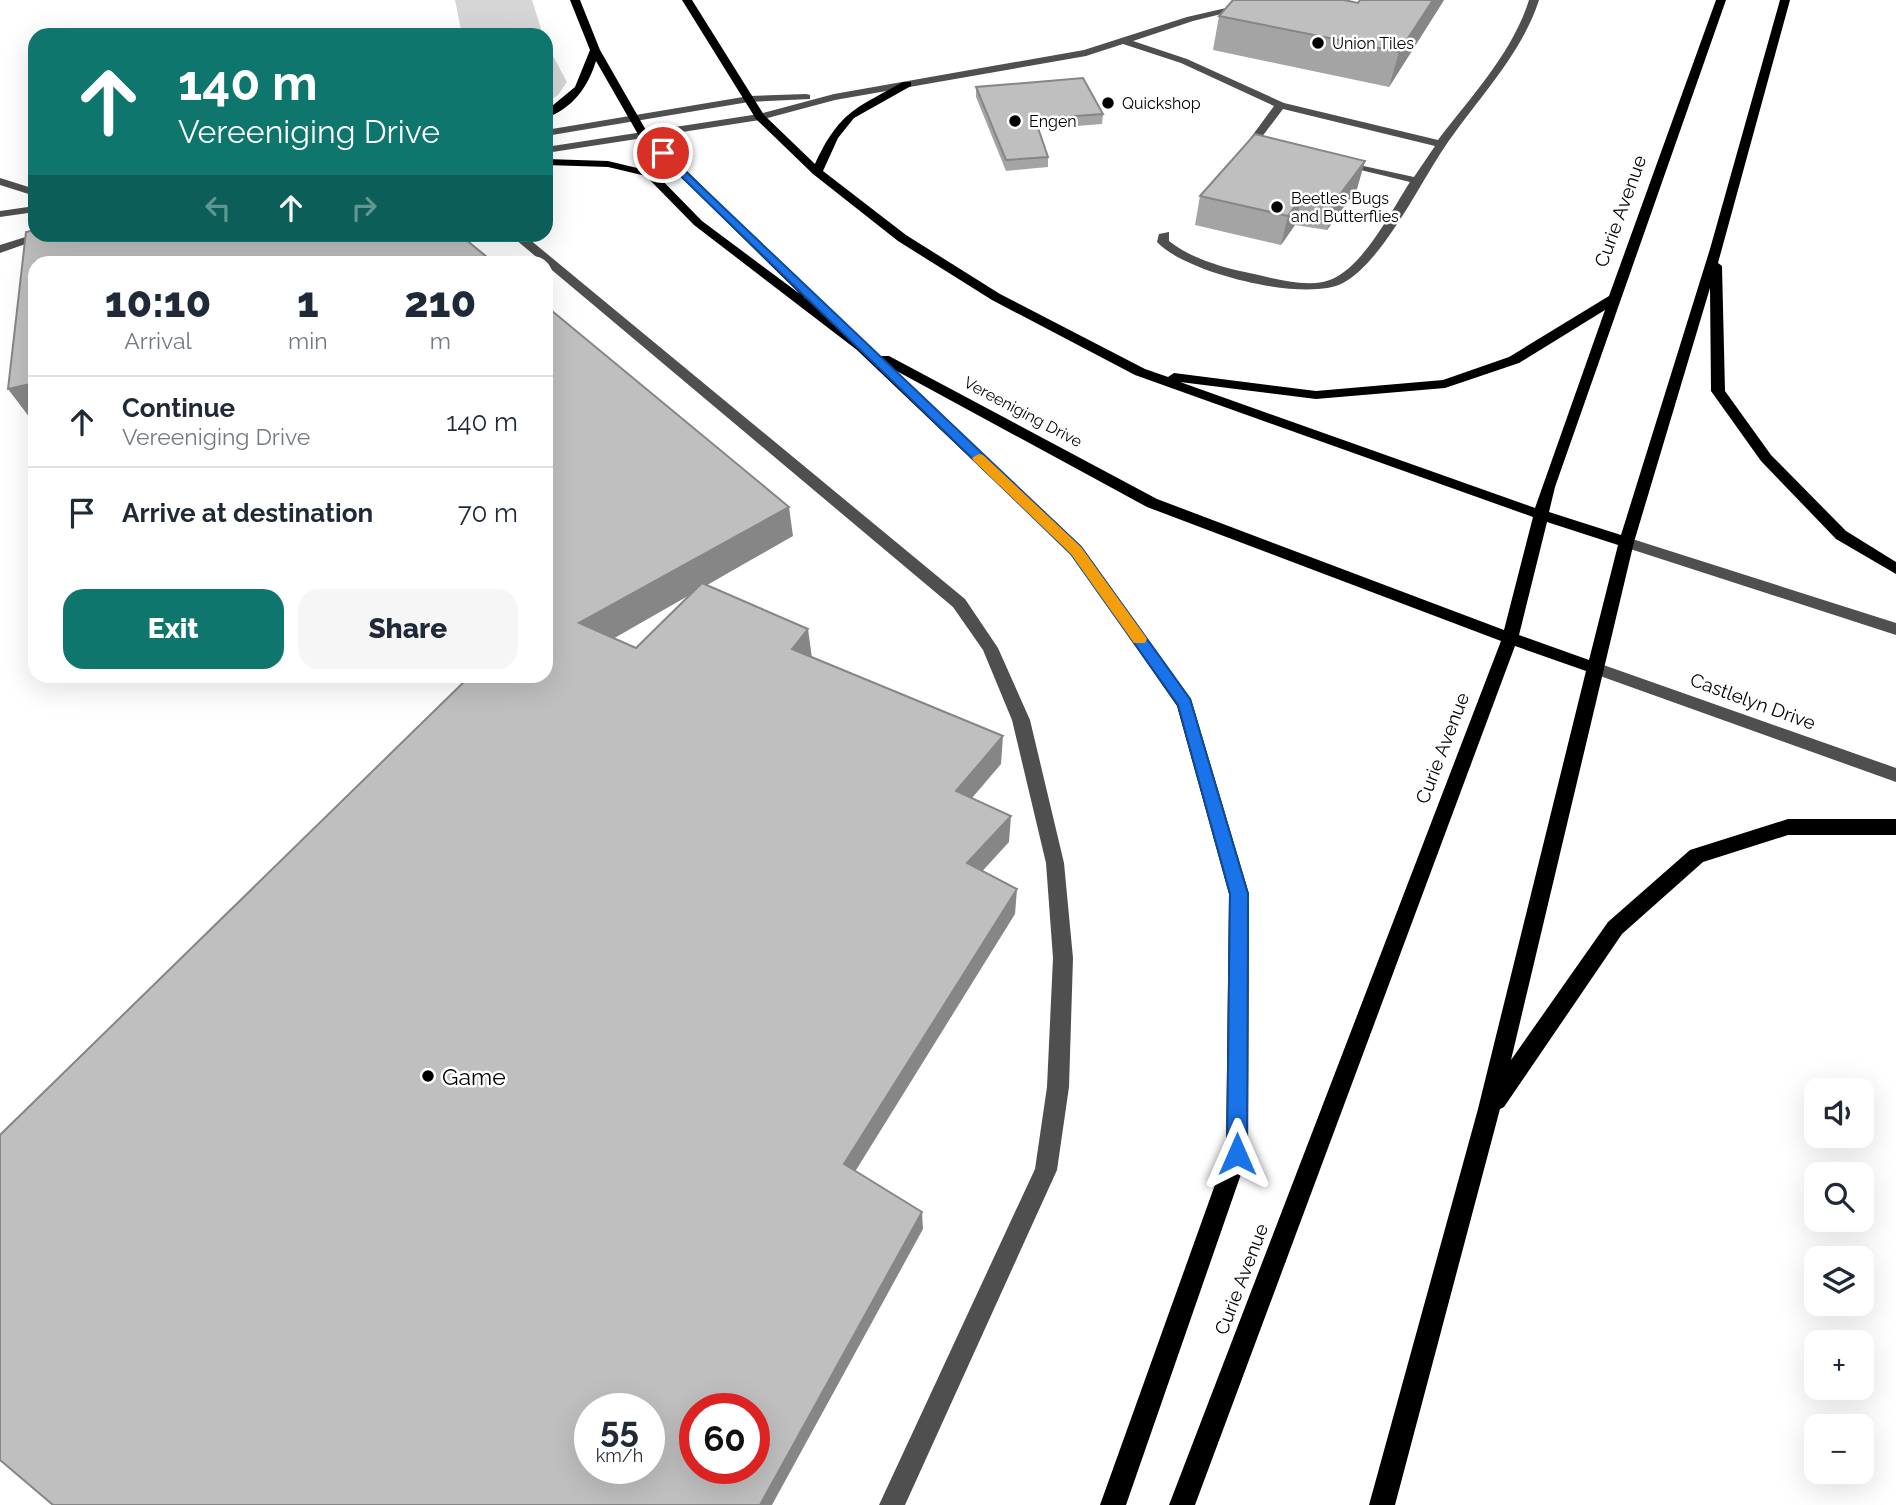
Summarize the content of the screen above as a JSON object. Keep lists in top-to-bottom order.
{
  "streets": {
    "main road": ["Curie Avenue", "Vereeniging Drive"],
    "street": ["Castlelyn Drive"]
  },
  "crossings": [
    ["Curie Avenue", "Vereeniging Drive"],
    ["Vereeniging Drive", "Castlelyn Drive"]
  ],
  "places": [
    "Union Tiles",
    "Quickshop",
    "Engen",
    "Beetles Bugs and Butterflies",
    "Game"
  ],
  "page": {
    "turn": ["140 m", "Vereeniging Drive"],
    "eta": [
      "10:10",
      "Arrival",
      "1",
      "min",
      "210",
      "m"
    ],
    "list": [
      {
        "name": "Continue",
        "note": "Vereeniging Drive",
        "value": "140 m"
      },
      {
        "name": "Arrive at destination",
        "value": "70 m"
      }
    ],
    "buttons": ["Exit", "Share"],
    "map_buttons": ["+", "−"],
    "speed": "55 km/h",
    "limit": "60"
  }
}
